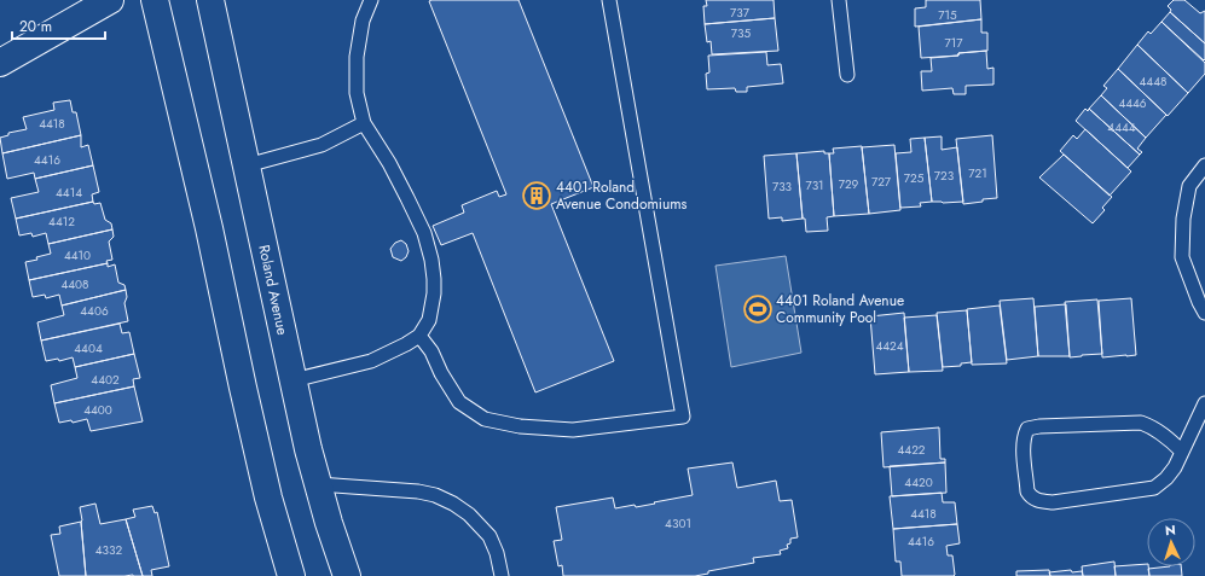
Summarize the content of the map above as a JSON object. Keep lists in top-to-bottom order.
{
  "streets": {
    "main road": ["Roland Avenue"]
  },
  "places": {
    "building": ["4401 Roland Avenue Condomiums"],
    "sports": ["4401 Roland Avenue Community Pool"]
  },
  "house_numbers": [
    "737",
    "715",
    "735",
    "717",
    "4448",
    "4446",
    "4418",
    "4444",
    "4416",
    "721",
    "723",
    "725",
    "727",
    "729",
    "731",
    "733",
    "4414",
    "4412",
    "4410",
    "4408",
    "4406",
    "4424",
    "4404",
    "4402",
    "4400",
    "4422",
    "4420",
    "4418",
    "4301",
    "4416",
    "4332"
  ],
  "scale_bar": "20 m",
  "north": "top"
}
